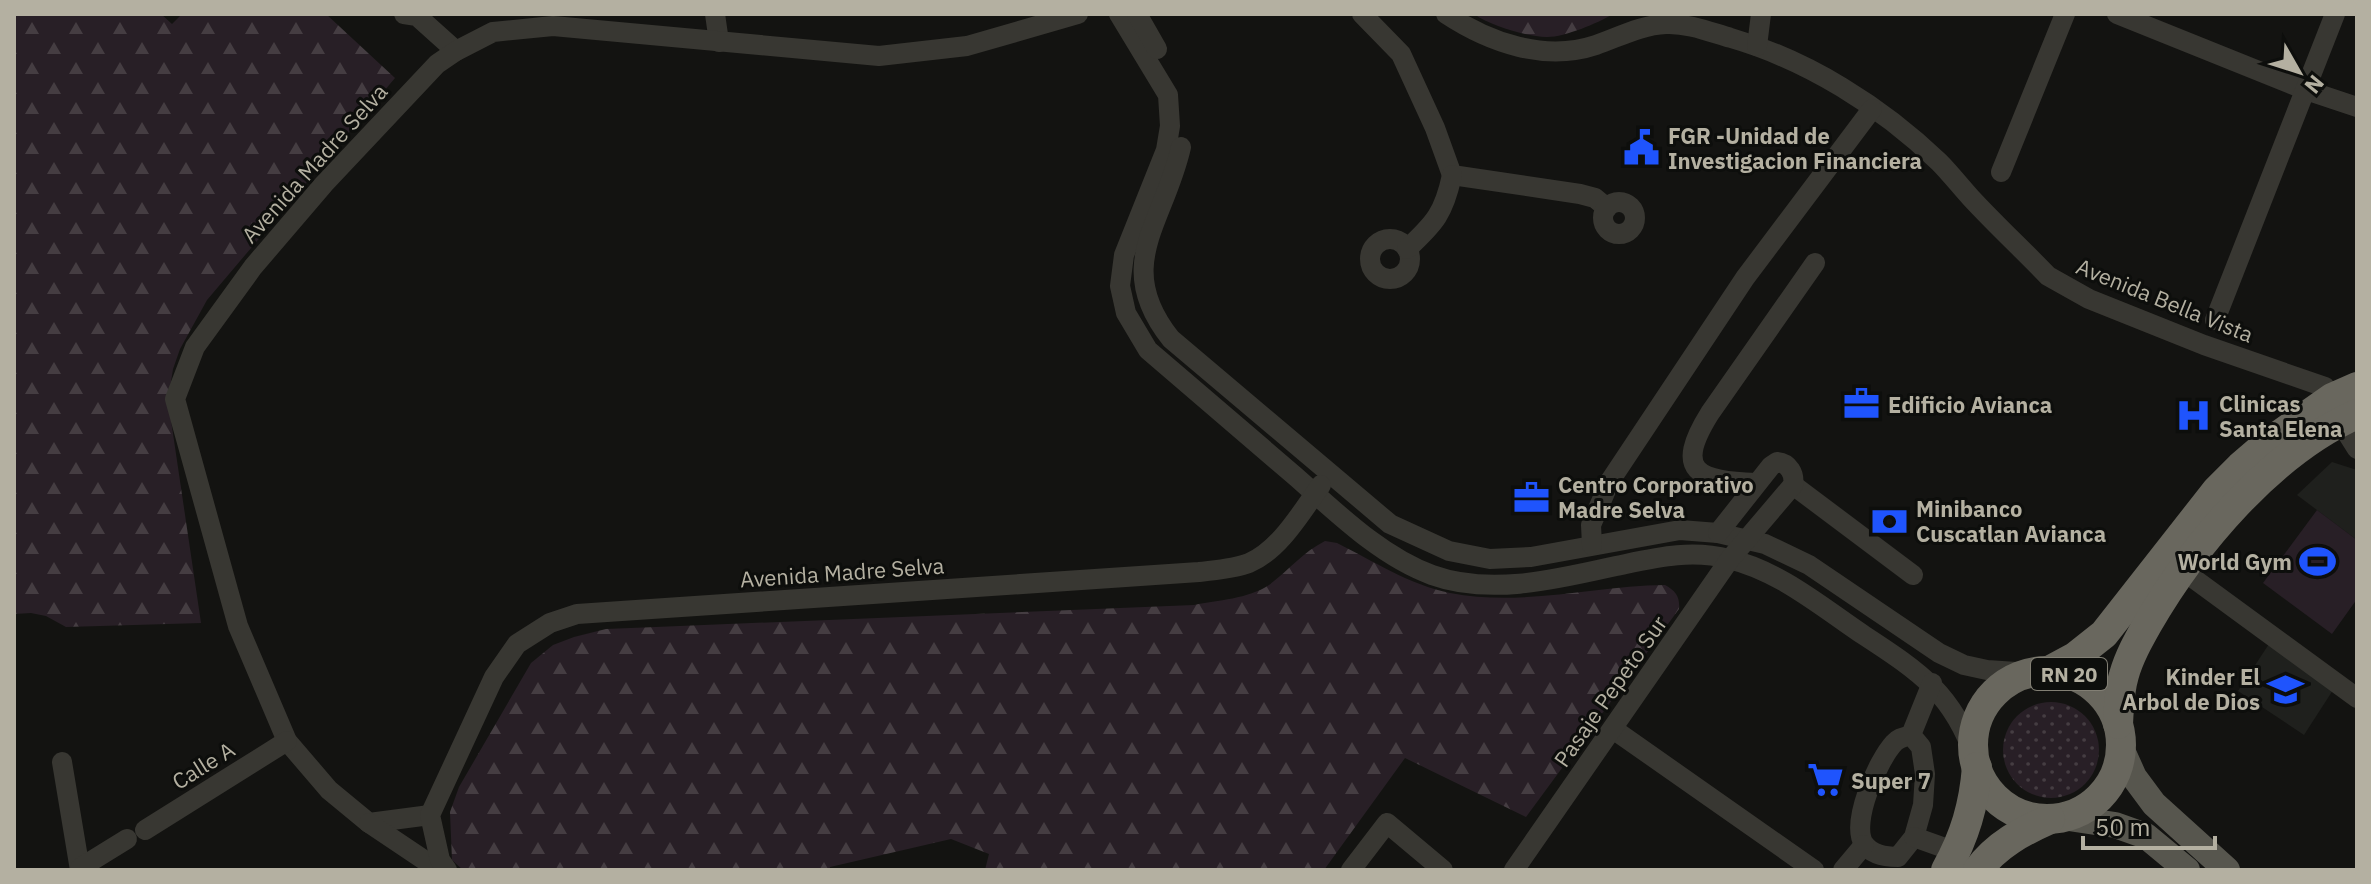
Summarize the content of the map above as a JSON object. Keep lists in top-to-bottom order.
{
  "streets": {
    "highway": ["RN 20"],
    "street": [
      "Avenida Madre Selva",
      "Avenida Bella Vista",
      "Pasaje Pepeto Sur",
      "Calle A"
    ]
  },
  "crossings": [
    ["Avenida Madre Selva", "Calle A"],
    ["Avenida Bella Vista", "RN 20"]
  ],
  "places": {
    "public building": ["FGR -Unidad de Investigacion Financiera"],
    "office": ["Edificio Avianca", "Centro Corporativo Madre Selva"],
    "hospital": ["Clinicas Santa Elena"],
    "bank": ["Minibanco Cuscatlan Avianca"],
    "sports": ["World Gym"],
    "school or university": ["Kinder El Arbol de Dios"],
    "supermarket": ["Super 7"]
  },
  "scale_bar": "50 m",
  "north": "bottom right"
}
